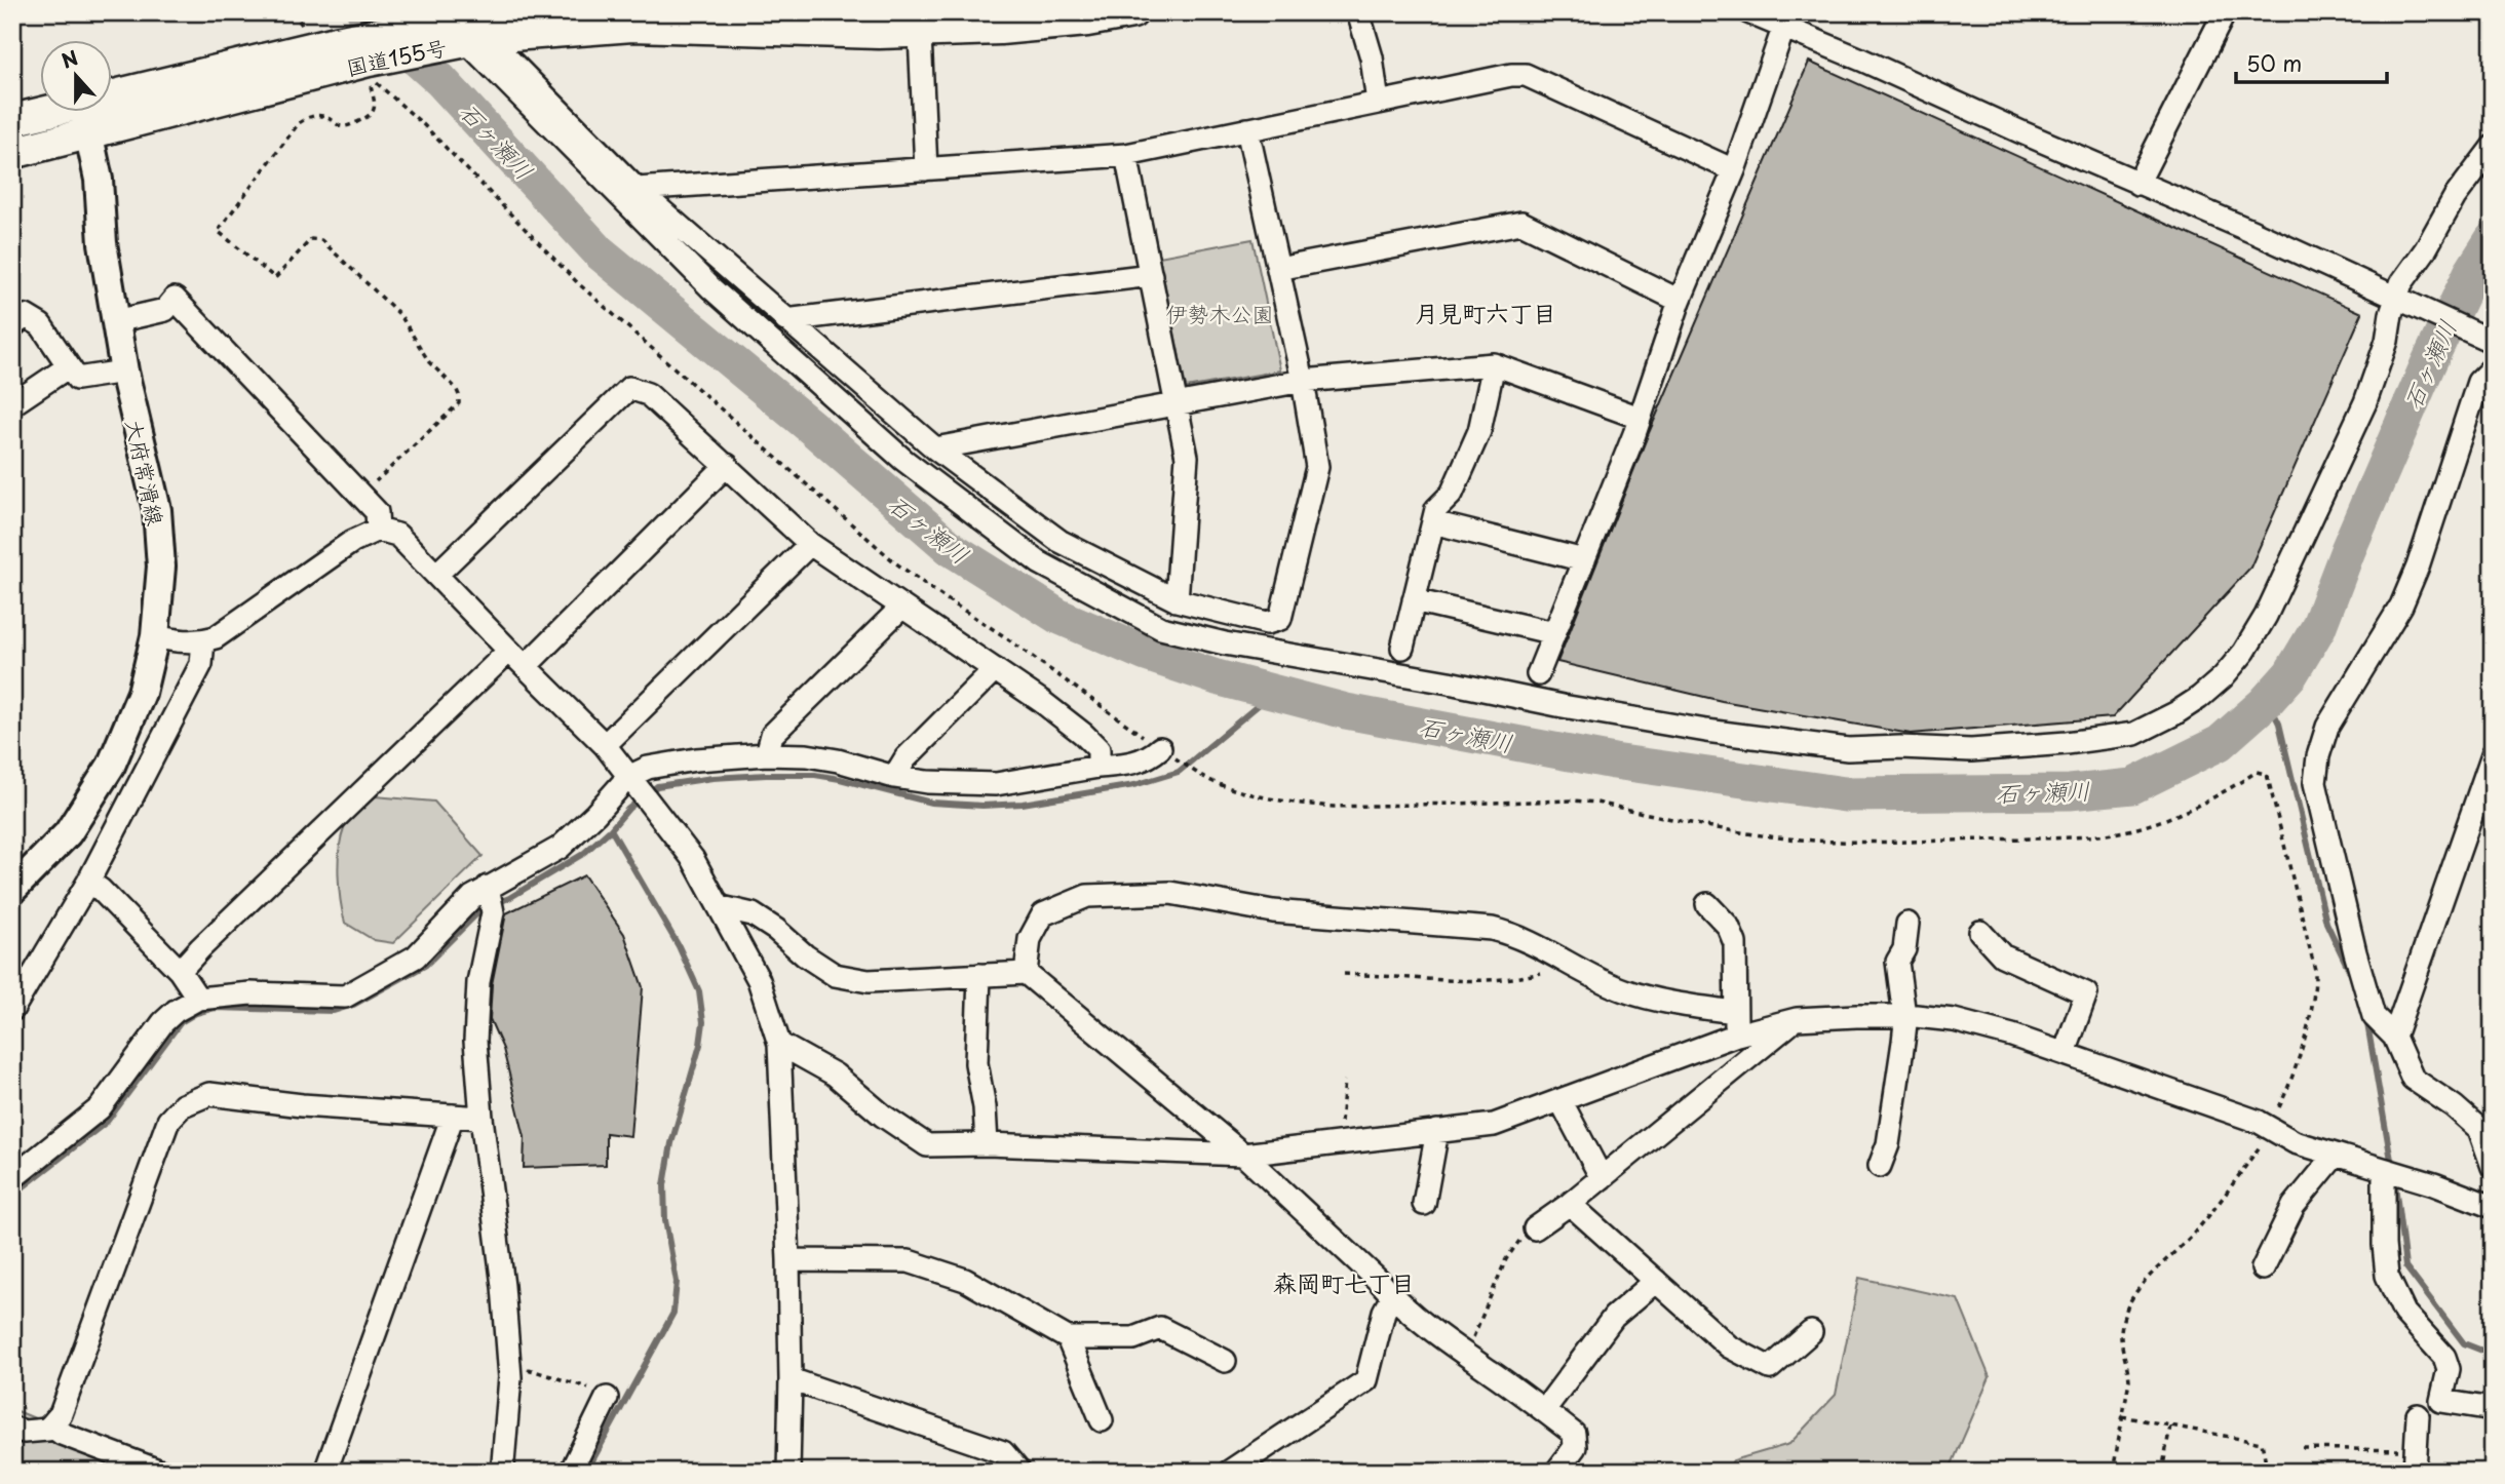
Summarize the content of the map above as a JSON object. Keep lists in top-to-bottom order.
{
  "streets": {
    "highway": ["国道155号"],
    "main road": ["大府常滑線"]
  },
  "crossings": [
    ["国道155号", "大府常滑線"]
  ],
  "districts": ["月見町六丁目", "森岡町七丁目"],
  "water": ["石ヶ瀬川"],
  "parks": ["伊勢木公園"],
  "scale_bar": "50 m",
  "north": "top"
}
